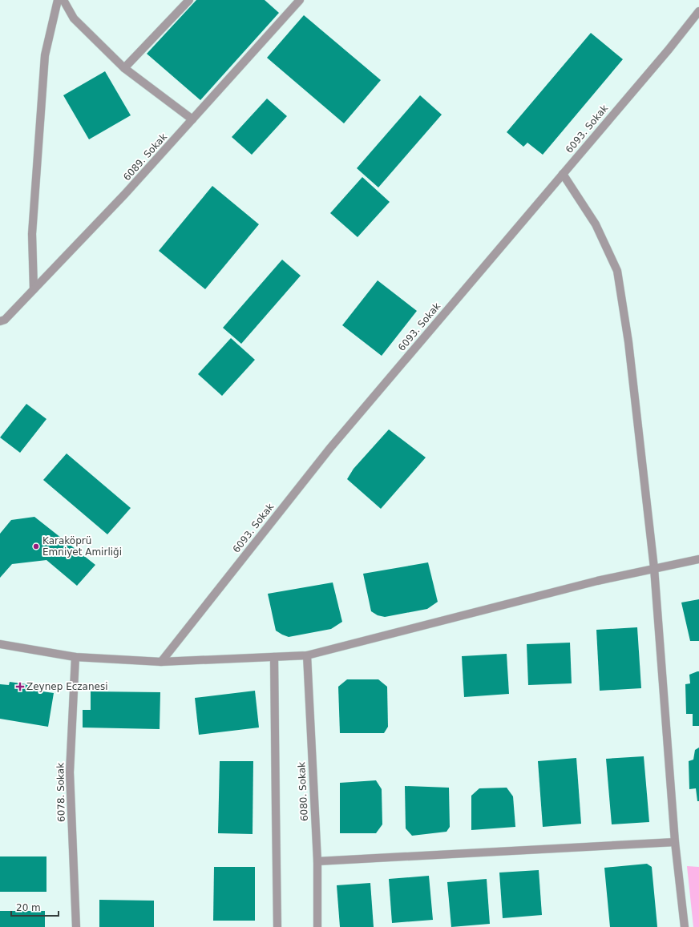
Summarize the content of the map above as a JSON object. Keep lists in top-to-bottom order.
{
  "streets": {
    "street": [
      "6093. Sokak",
      "6089. Sokak",
      "6080. Sokak",
      "6078. Sokak"
    ]
  },
  "places": {
    "other": ["Karaköprü Emniyet Amirliği"],
    "health": ["Zeynep Eczanesi"]
  },
  "scale_bar": "20 m"
}
